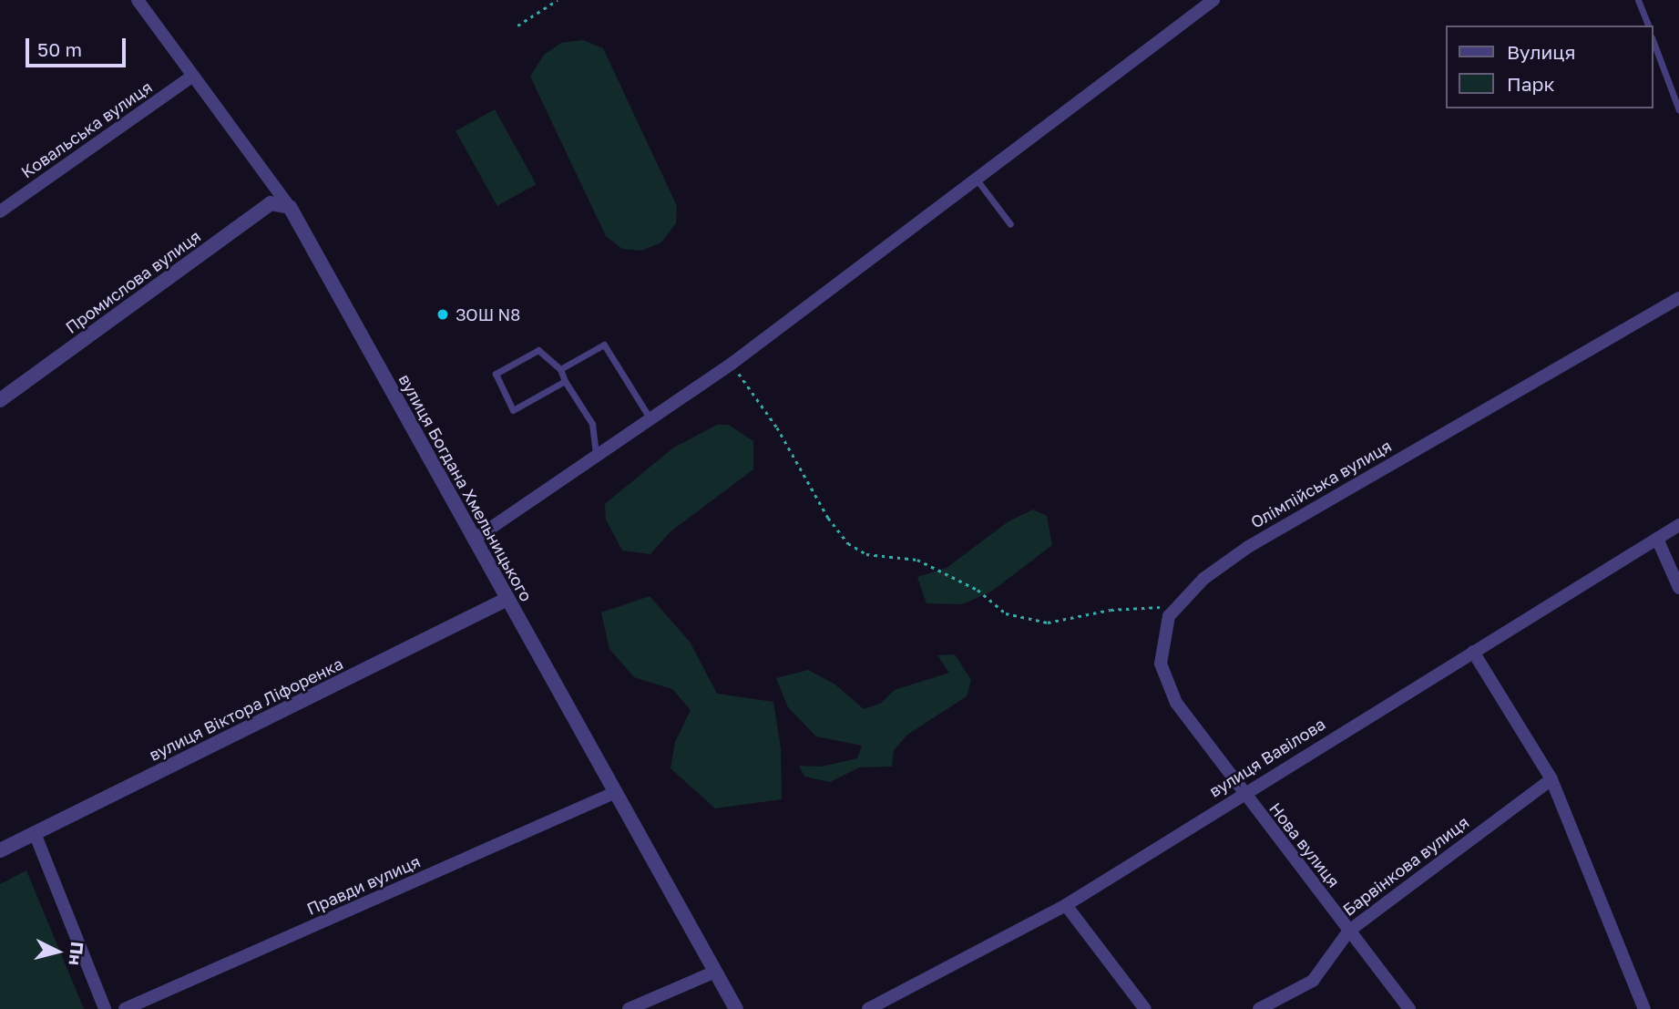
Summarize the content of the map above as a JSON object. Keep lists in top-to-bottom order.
{
  "streets": {
    "street": [
      "Ковальська вулиця",
      "Промислова вулиця",
      "Олімпійська вулиця",
      "вулиця Богдана Хмельницького",
      "вулиця Віктора Ліфоренка",
      "вулиця Вавілова",
      "Нова вулиця",
      "Барвінкова вулиця",
      "Правди вулиця"
    ]
  },
  "crossings": [
    ["Ковальська вулиця", "вулиця Богдана Хмельницького"],
    ["Промислова вулиця", "вулиця Богдана Хмельницького"],
    ["Олімпійська вулиця", "вулиця Вавілова"],
    ["Олімпійська вулиця", "Нова вулиця"],
    ["вулиця Богдана Хмельницького", "вулиця Віктора Ліфоренка"],
    ["вулиця Богдана Хмельницького", "Правди вулиця"],
    ["вулиця Вавілова", "Нова вулиця"],
    ["Нова вулиця", "Барвінкова вулиця"]
  ],
  "places": ["ЗОШ N8"],
  "legend": ["Вулиця", "Парк"],
  "scale_bar": "50 m",
  "north": "right"
}
